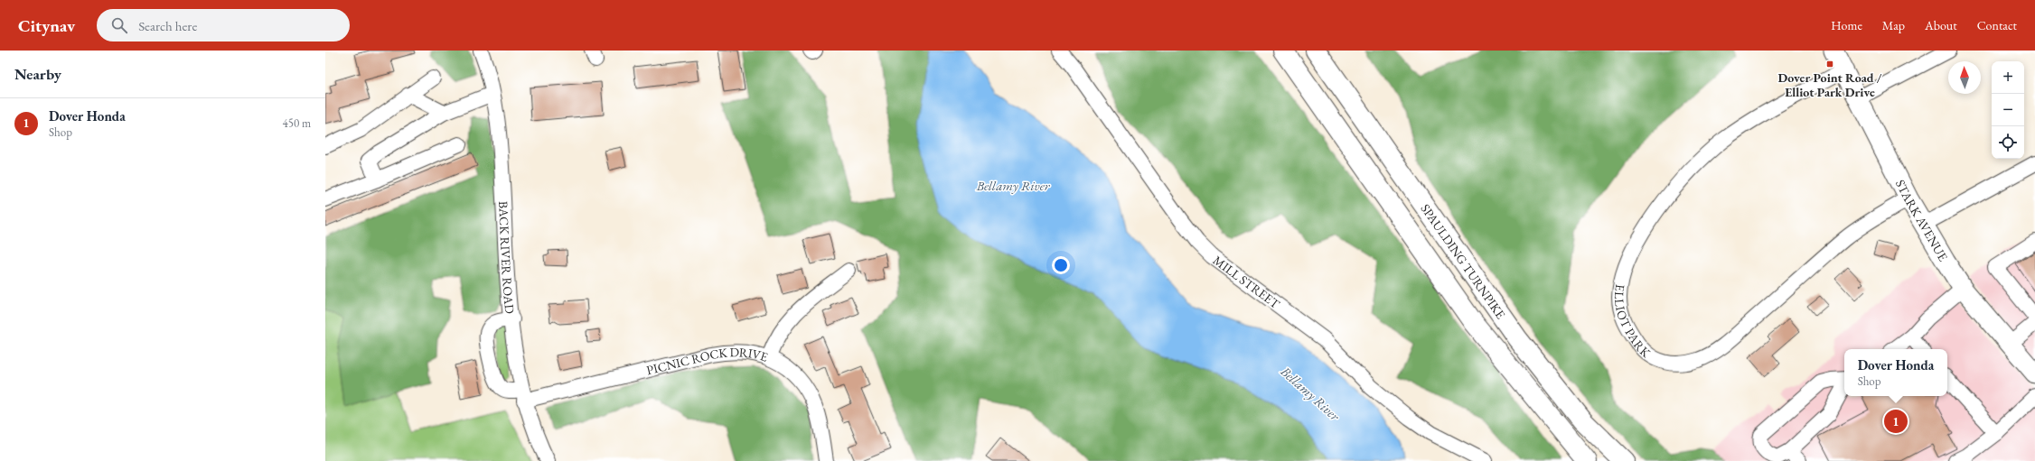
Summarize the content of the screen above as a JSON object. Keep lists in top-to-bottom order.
{
  "streets": {
    "highway": ["SPAULDING TURNPIKE"],
    "main road": ["STARK AVENUE"],
    "street": [
      "BACK RIVER ROAD",
      "MILL STREET",
      "ELLIOT PARK",
      "PICNIC ROCK DRIVE"
    ]
  },
  "crossings": [
    ["STARK AVENUE", "ELLIOT PARK"],
    ["BACK RIVER ROAD", "PICNIC ROCK DRIVE"]
  ],
  "water": ["Bellamy River"],
  "places": {
    "transit": ["Dover Point Road / Elliot Park Drive"]
  },
  "north": "top",
  "page": {
    "header": "Citynav",
    "search": "Search here",
    "nav": [
      "Home",
      "Map",
      "About",
      "Contact"
    ],
    "heading": "Nearby",
    "map_buttons": ["+", "−"],
    "list": [
      {
        "mark": "1",
        "name": "Dover Honda",
        "note": "Shop",
        "value": "450 m"
      }
    ],
    "popup": ["Dover Honda", "Shop"],
    "pins": "1"
  }
}
